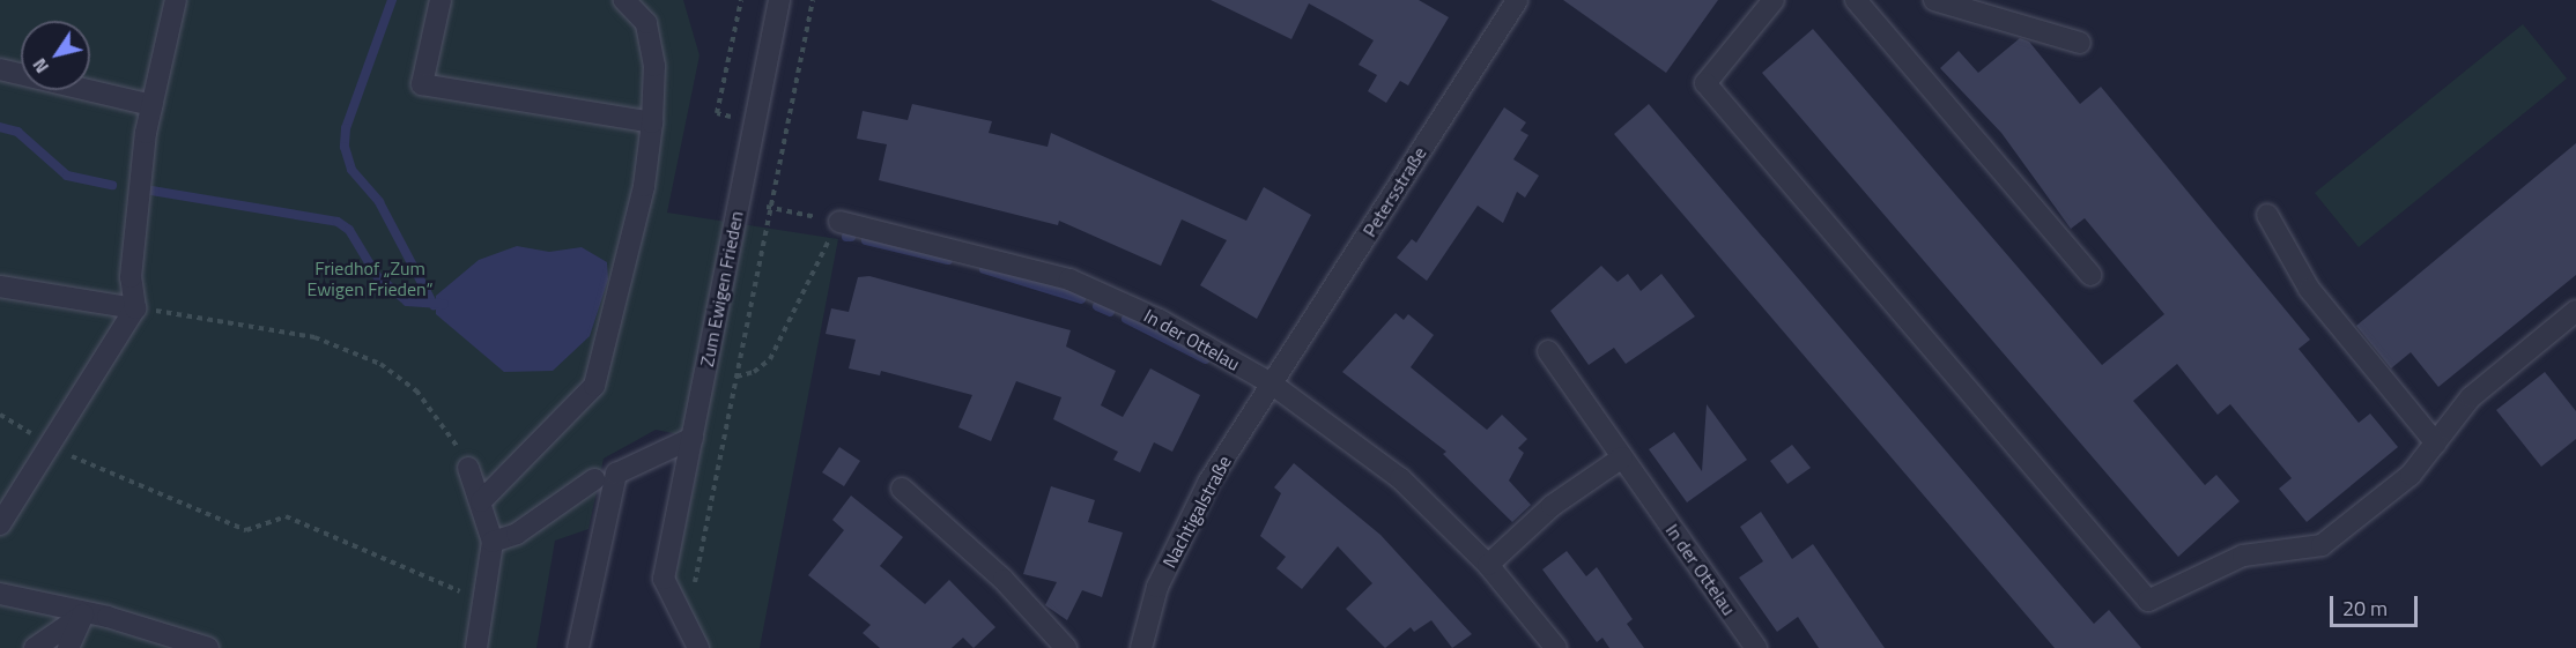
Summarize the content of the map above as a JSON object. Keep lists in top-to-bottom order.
{
  "streets": {
    "street": [
      "Petersstraße",
      "Zum Ewigen Frieden",
      "In der Ottelau",
      "Nachtigalstraße"
    ]
  },
  "crossings": [
    ["Petersstraße", "In der Ottelau"],
    ["Petersstraße", "Nachtigalstraße"],
    ["In der Ottelau", "Nachtigalstraße"]
  ],
  "parks": ["Friedhof „Zum Ewigen Frieden“"],
  "scale_bar": "20 m",
  "north": "bottom left"
}
